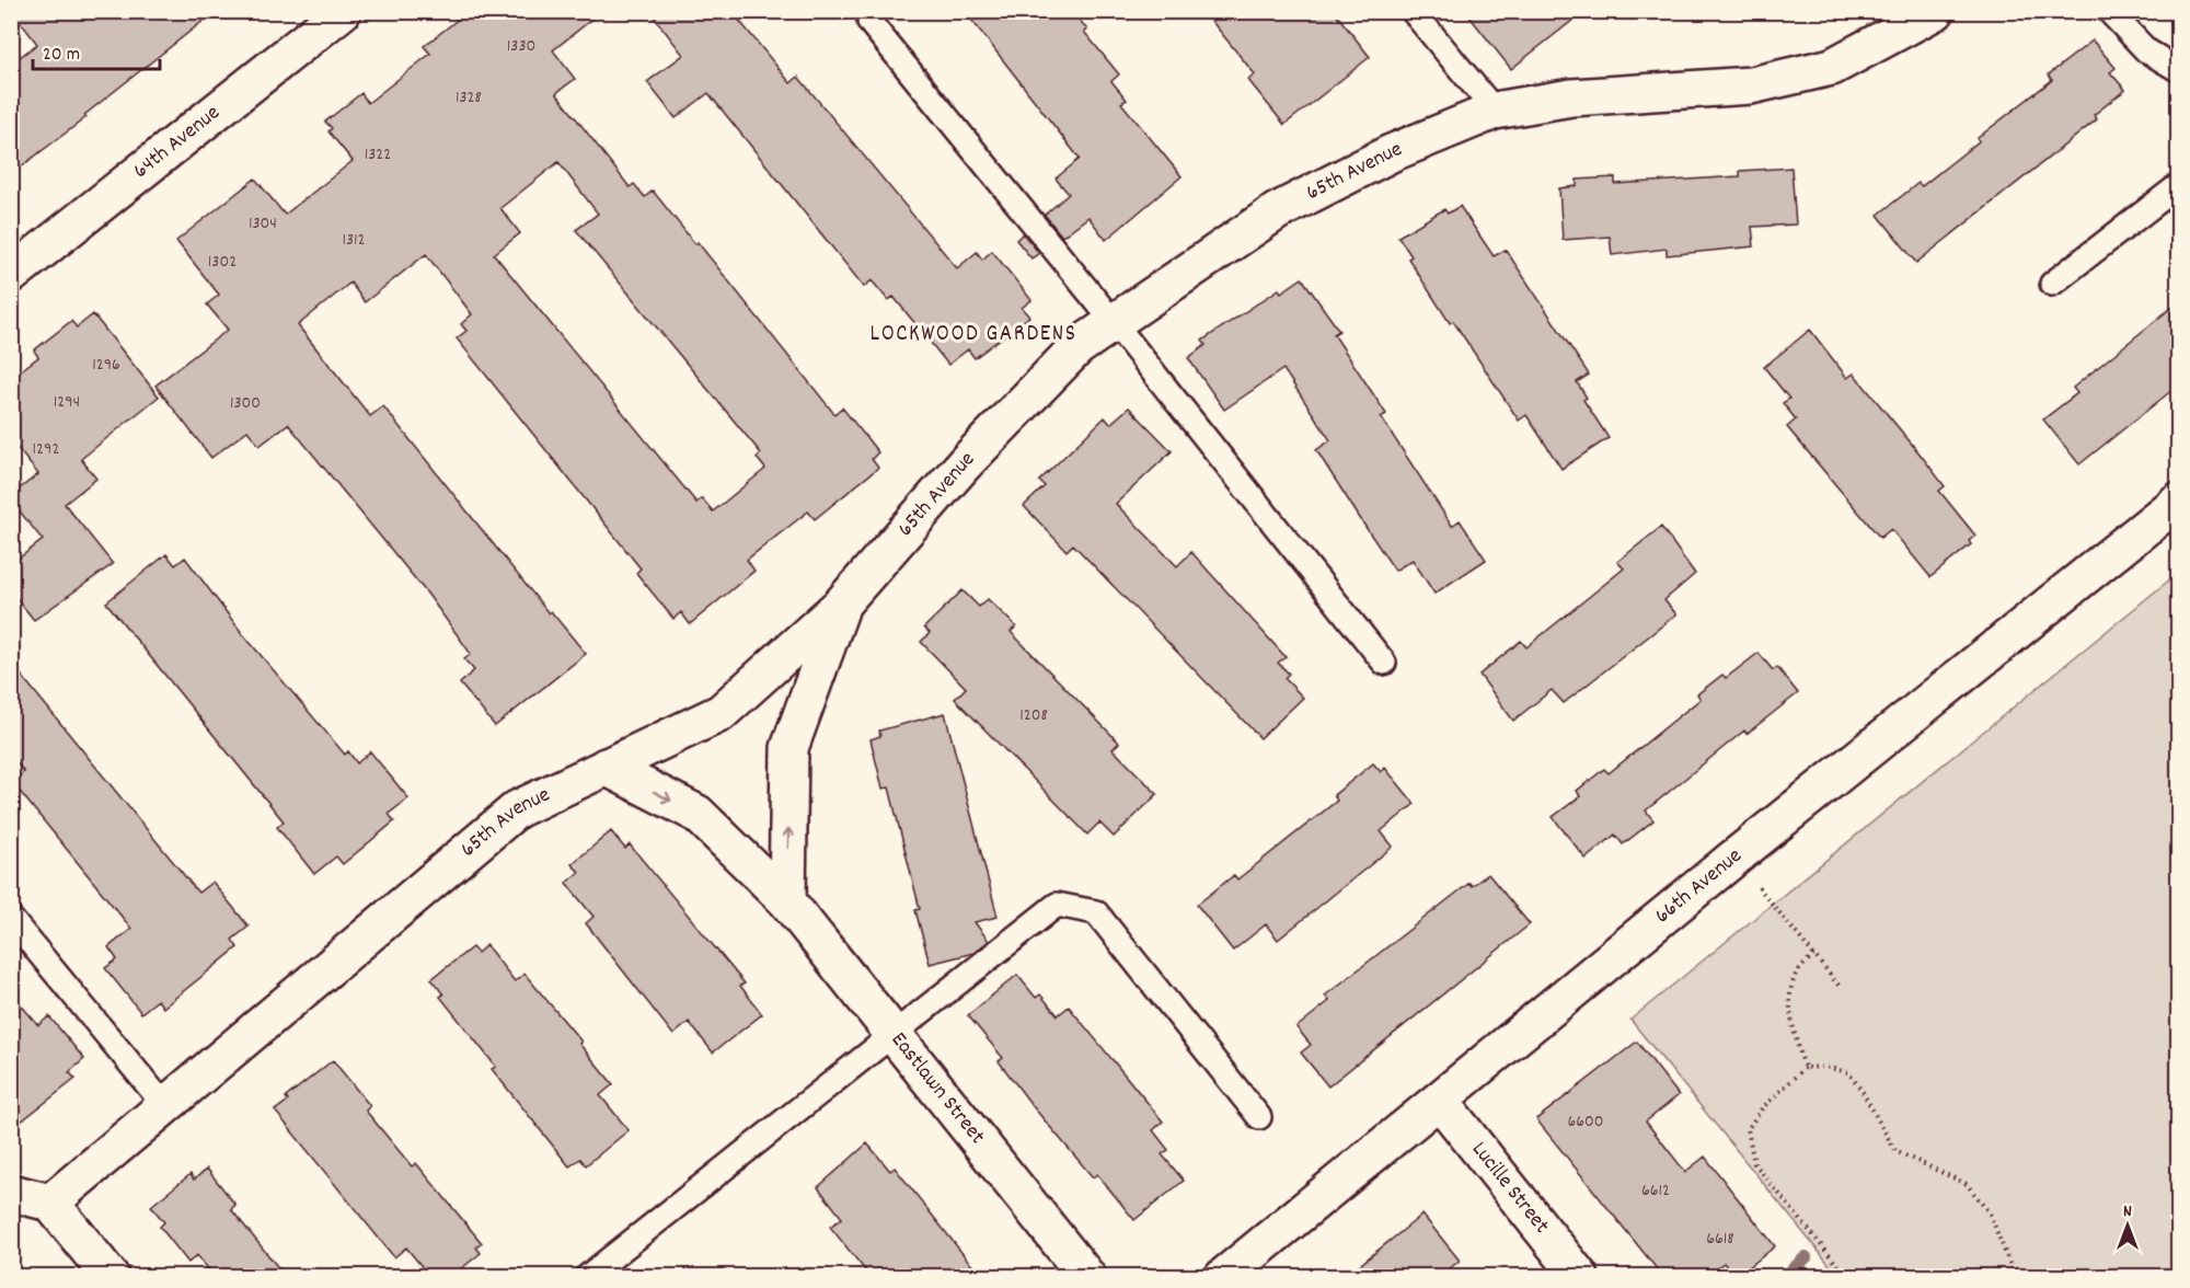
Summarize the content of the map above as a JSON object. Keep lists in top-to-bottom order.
{
  "streets": {
    "street": [
      "64th Avenue",
      "65th Avenue",
      "66th Avenue",
      "Eastlawn Street",
      "Lucille Street"
    ]
  },
  "crossings": [
    ["65th Avenue", "Eastlawn Street"],
    ["66th Avenue", "Lucille Street"]
  ],
  "districts": ["LOCKWOOD GARDENS"],
  "house_numbers": [
    "1330",
    "1328",
    "1322",
    "1304",
    "1312",
    "1302",
    "1296",
    "1294",
    "1300",
    "1292",
    "1208",
    "6600",
    "6612",
    "6618"
  ],
  "scale_bar": "20 m",
  "north": "top"
}
